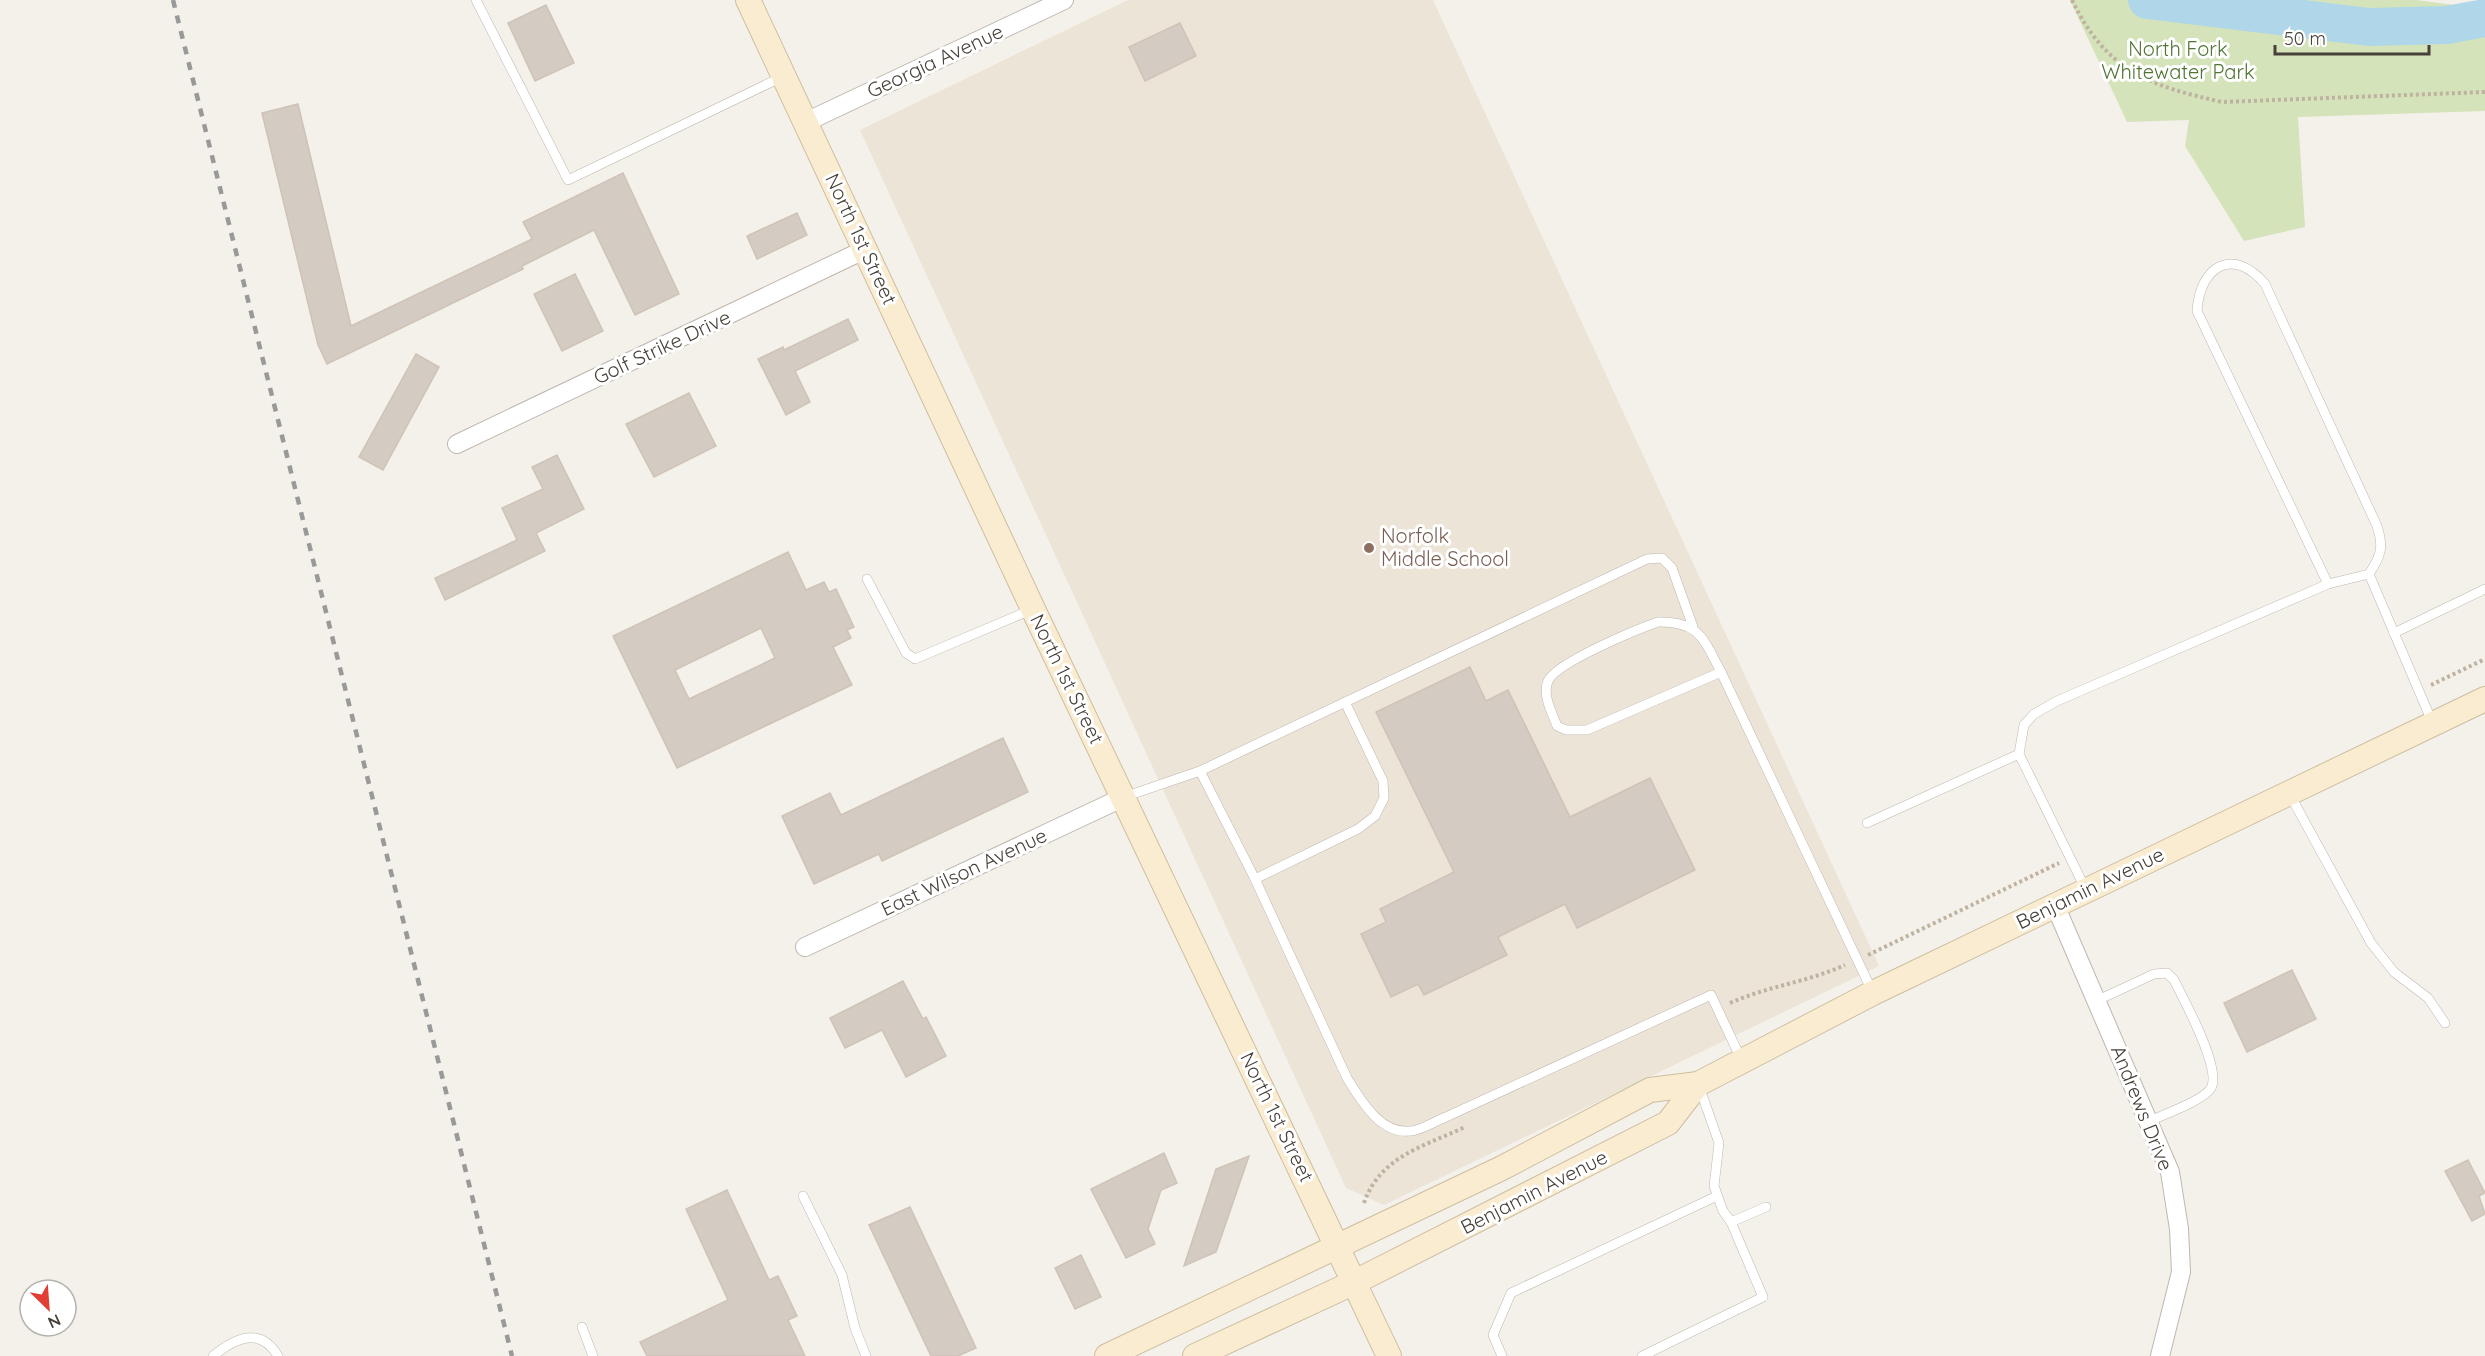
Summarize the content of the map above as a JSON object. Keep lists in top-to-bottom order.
{
  "streets": {
    "main road": ["North 1st Street", "Benjamin Avenue"],
    "street": [
      "Georgia Avenue",
      "Golf Strike Drive",
      "East Wilson Avenue",
      "Andrews Drive"
    ]
  },
  "crossings": [
    ["Georgia Avenue", "North 1st Street"],
    ["North 1st Street", "Golf Strike Drive"],
    ["North 1st Street", "East Wilson Avenue"],
    ["North 1st Street", "Benjamin Avenue"],
    ["Benjamin Avenue", "Andrews Drive"]
  ],
  "parks": ["North Fork Whitewater Park"],
  "places": ["Norfolk Middle School"],
  "scale_bar": "50 m",
  "north": "bottom right"
}
